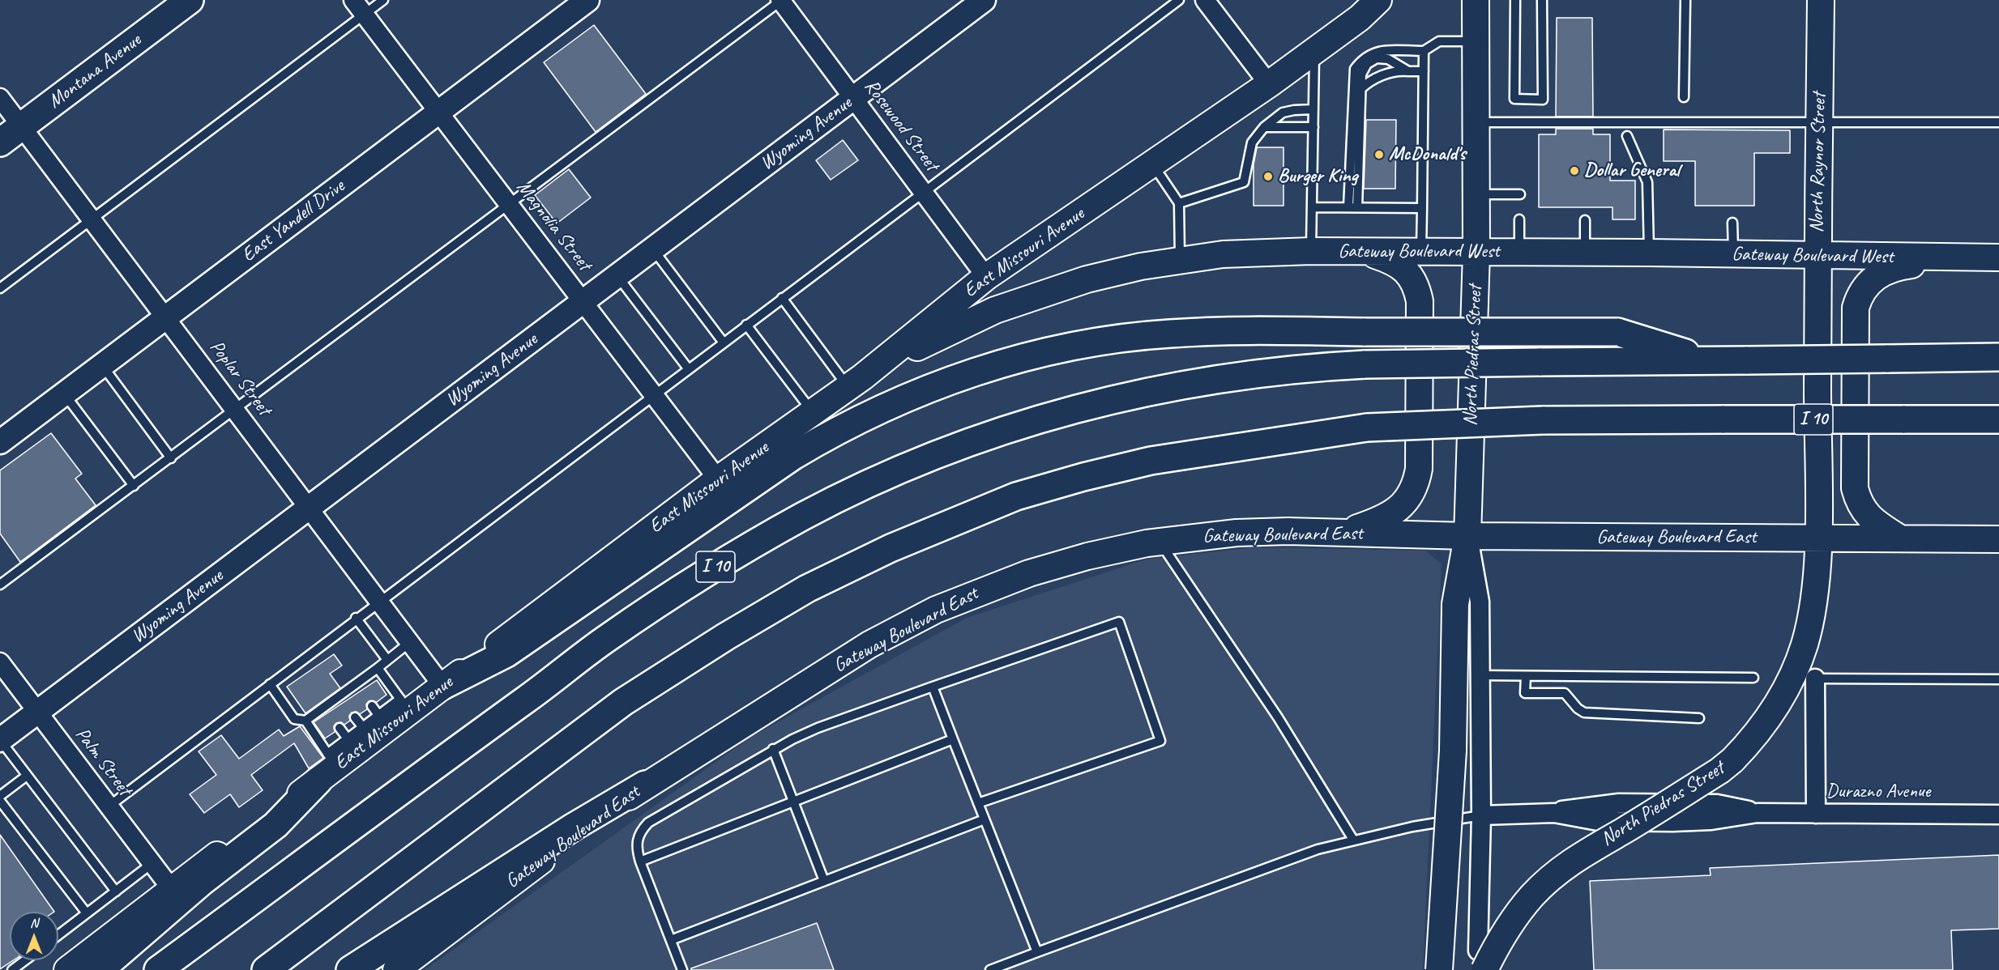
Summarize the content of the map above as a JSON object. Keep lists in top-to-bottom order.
{
  "streets": {
    "main road": [
      "Montana Avenue",
      "North Raynor Street",
      "Gateway Boulevard West",
      "East Missouri Avenue",
      "North Piedras Street",
      "I 10",
      "Gateway Boulevard East"
    ],
    "street": [
      "Rosewood Street",
      "Wyoming Avenue",
      "East Yandell Drive",
      "Magnolia Street",
      "Poplar Street",
      "Palm Street",
      "Durazno Avenue"
    ]
  },
  "crossings": [
    ["Montana Avenue", "Poplar Street"],
    ["Rosewood Street", "Wyoming Avenue"],
    ["Rosewood Street", "East Missouri Avenue"],
    ["Wyoming Avenue", "Magnolia Street"],
    ["Wyoming Avenue", "Poplar Street"],
    ["Wyoming Avenue", "Palm Street"],
    ["North Raynor Street", "Gateway Boulevard West"],
    ["North Raynor Street", "North Piedras Street"],
    ["North Raynor Street", "Gateway Boulevard East"],
    ["East Yandell Drive", "Magnolia Street"],
    ["East Yandell Drive", "Poplar Street"],
    ["Magnolia Street", "East Missouri Avenue"],
    ["Gateway Boulevard West", "East Missouri Avenue"],
    ["Gateway Boulevard West", "North Piedras Street"],
    ["East Missouri Avenue", "Poplar Street"],
    ["East Missouri Avenue", "Palm Street"],
    ["North Piedras Street", "Gateway Boulevard East"],
    ["North Piedras Street", "Durazno Avenue"]
  ],
  "places": ["McDonald's", "Dollar General", "Burger King"],
  "north": "top"
}
